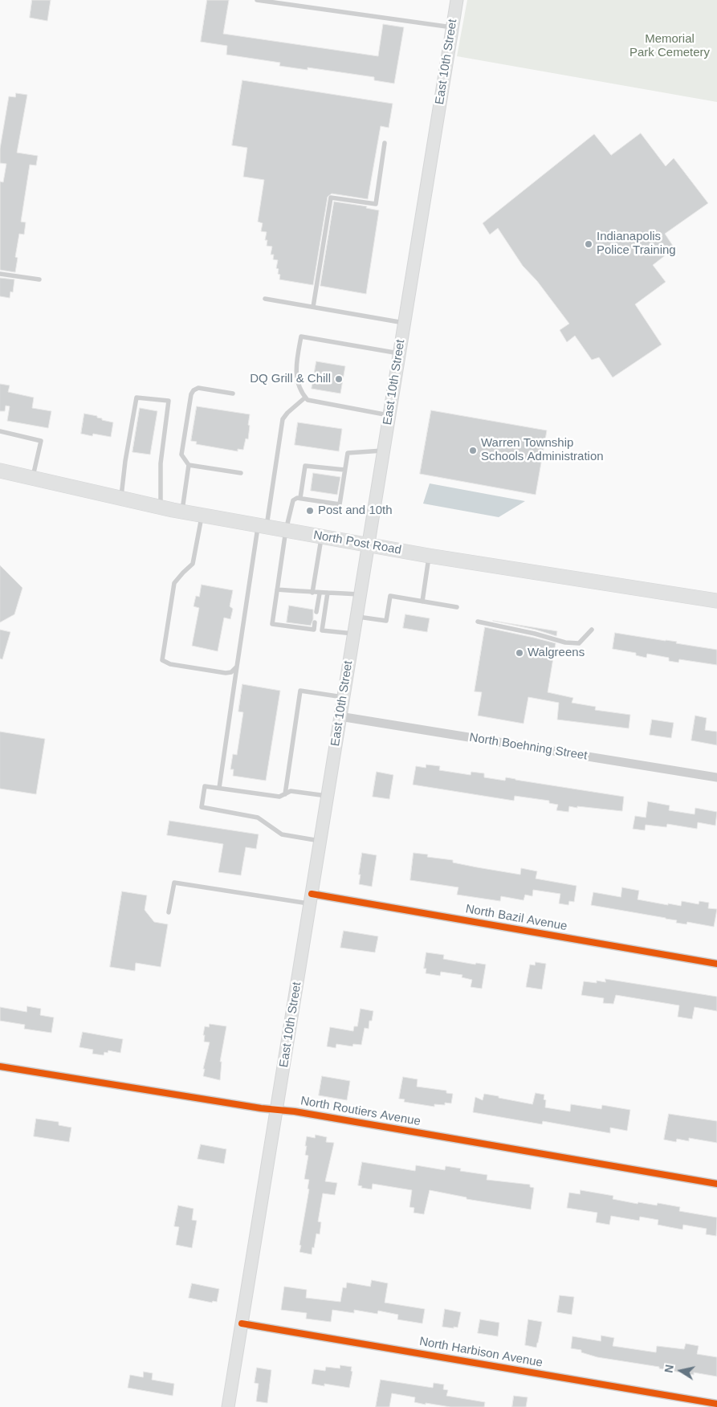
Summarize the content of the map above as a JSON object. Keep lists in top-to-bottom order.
{
  "streets": {
    "main road": ["East 10th Street", "North Post Road"],
    "street": [
      "North Boehning Street",
      "North Bazil Avenue",
      "North Routiers Avenue",
      "North Harbison Avenue"
    ]
  },
  "crossings": [
    ["East 10th Street", "North Post Road"],
    ["East 10th Street", "North Boehning Street"],
    ["East 10th Street", "North Bazil Avenue"],
    ["East 10th Street", "North Routiers Avenue"],
    ["East 10th Street", "North Harbison Avenue"]
  ],
  "parks": ["Memorial Park Cemetery"],
  "places": [
    "Indianapolis Police Training",
    "DQ Grill & Chill",
    "Warren Township Schools Administration",
    "Post and 10th",
    "Walgreens"
  ],
  "north": "left"
}
